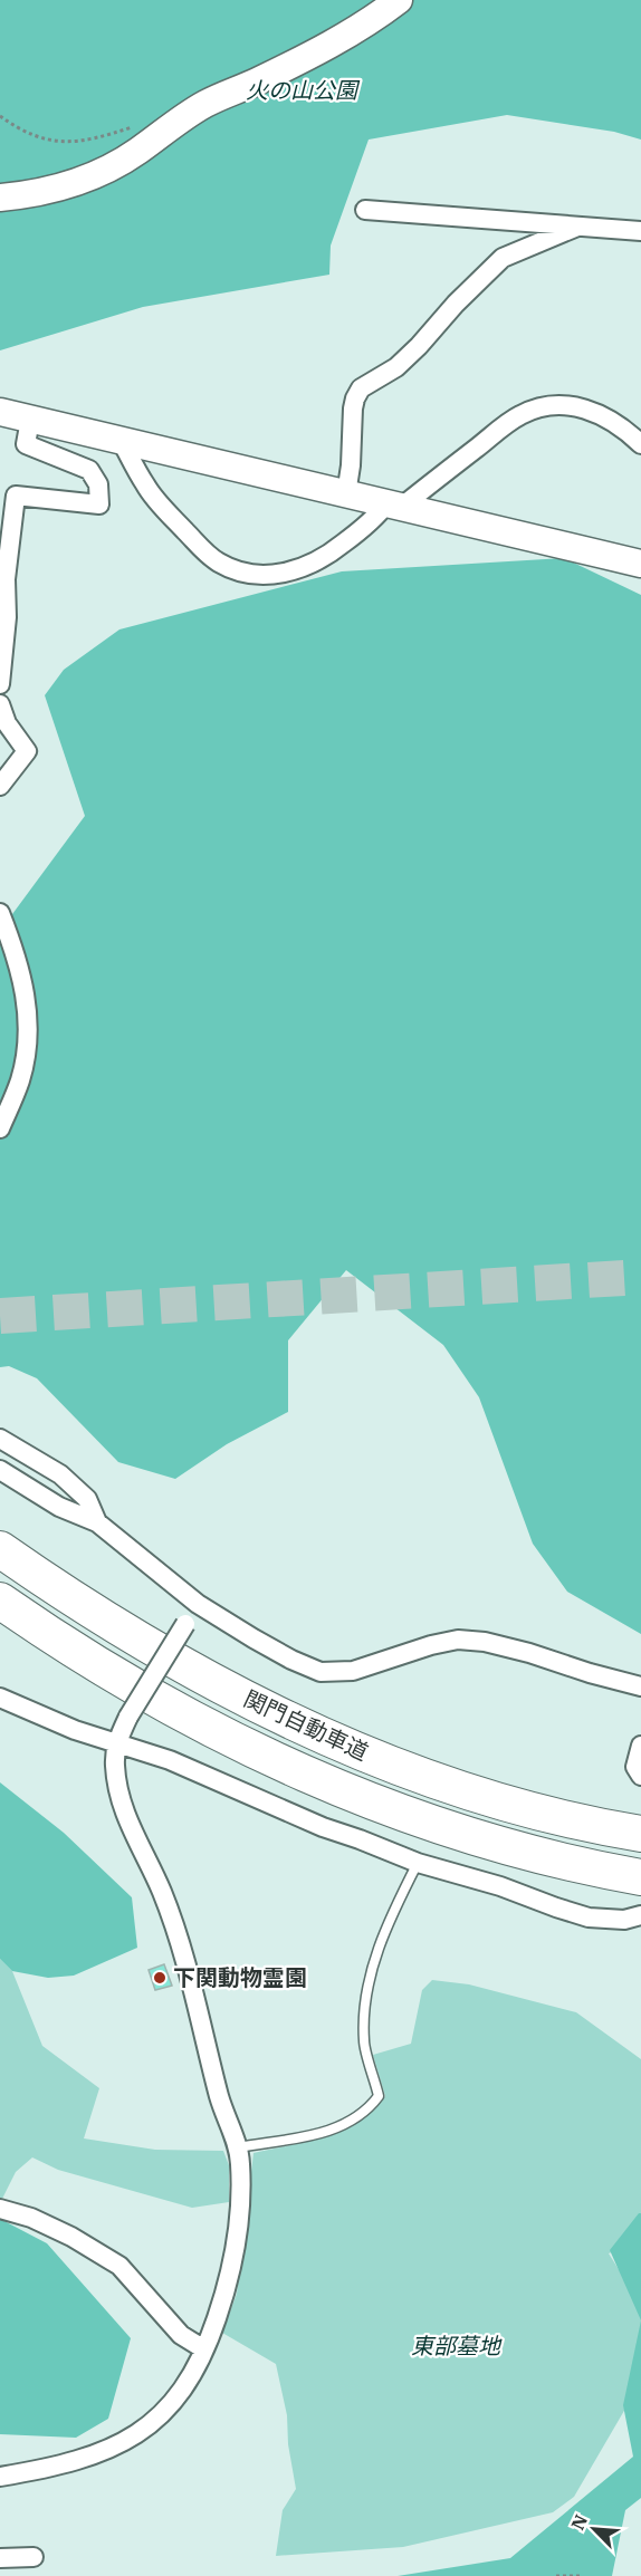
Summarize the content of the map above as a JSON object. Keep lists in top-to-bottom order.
{
  "streets": {
    "highway": ["関門自動車道"]
  },
  "parks": ["火の山公園", "東部墓地"],
  "places": ["下関動物霊園"],
  "north": "top left"
}
